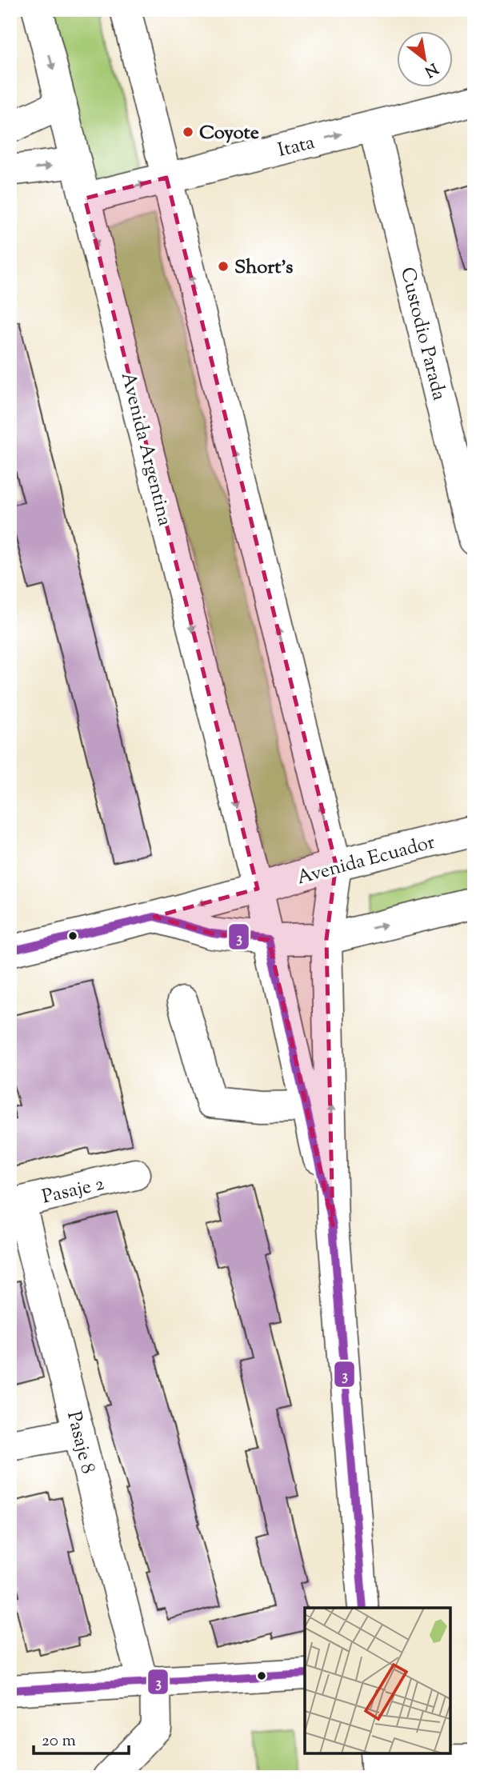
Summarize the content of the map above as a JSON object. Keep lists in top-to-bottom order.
{
  "streets": {
    "main road": [
      "Itata",
      "Custodio Parada",
      "Avenida Argentina",
      "Avenida Ecuador",
      "Pasaje 2",
      "Pasaje 8"
    ]
  },
  "crossings": [
    ["Itata", "Custodio Parada"],
    ["Itata", "Avenida Argentina"],
    ["Avenida Argentina", "Avenida Ecuador"],
    ["Pasaje 2", "Pasaje 8"]
  ],
  "one_way": ["Itata"],
  "places": ["Coyote", "Short's"],
  "lines": ["transit line 3"],
  "scale_bar": "20 m",
  "north": "bottom right"
}
